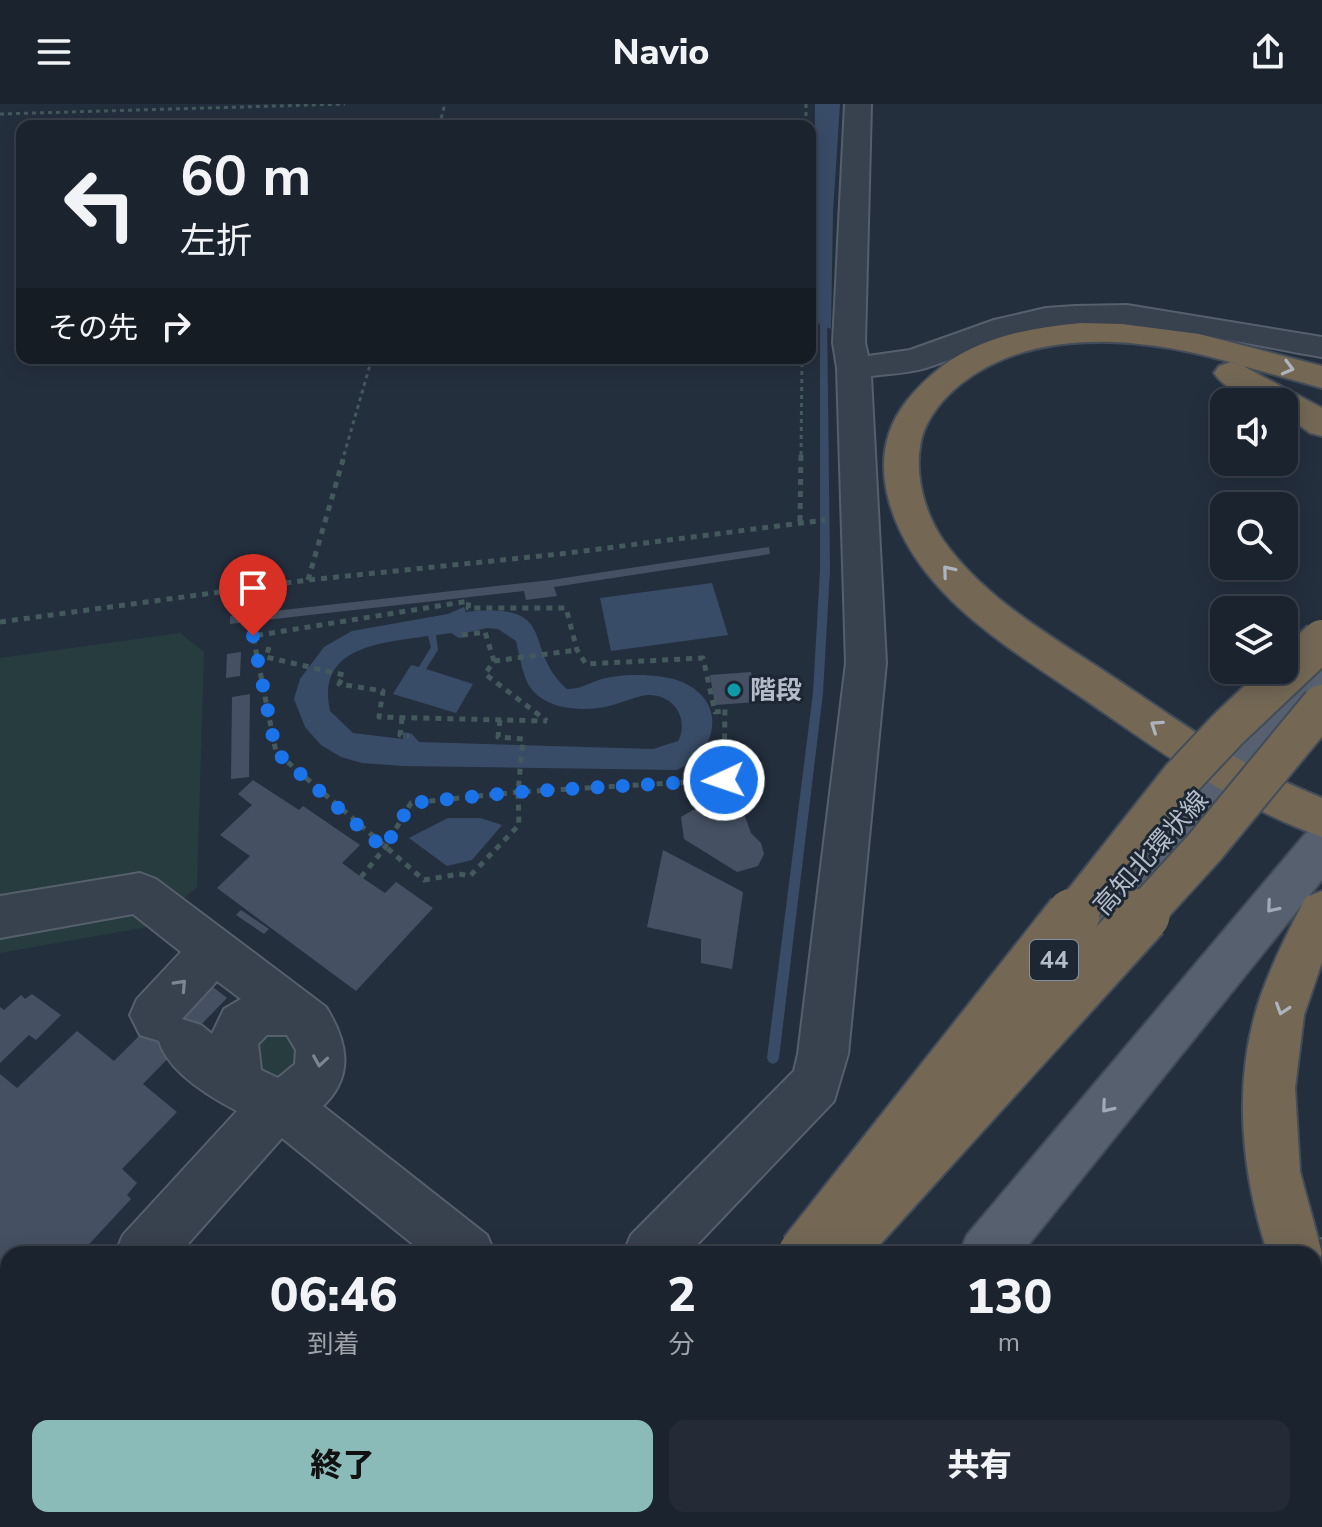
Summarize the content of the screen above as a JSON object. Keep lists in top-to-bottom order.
{
  "streets": {
    "main road": ["高知北環状線", "44"]
  },
  "places": ["階段"],
  "page": {
    "header": "Navio",
    "turn": ["60 m", "左折"],
    "then": "その先",
    "eta": [
      "06:46",
      "到着",
      "2",
      "分",
      "130",
      "m"
    ],
    "buttons": ["終了", "共有"]
  }
}
